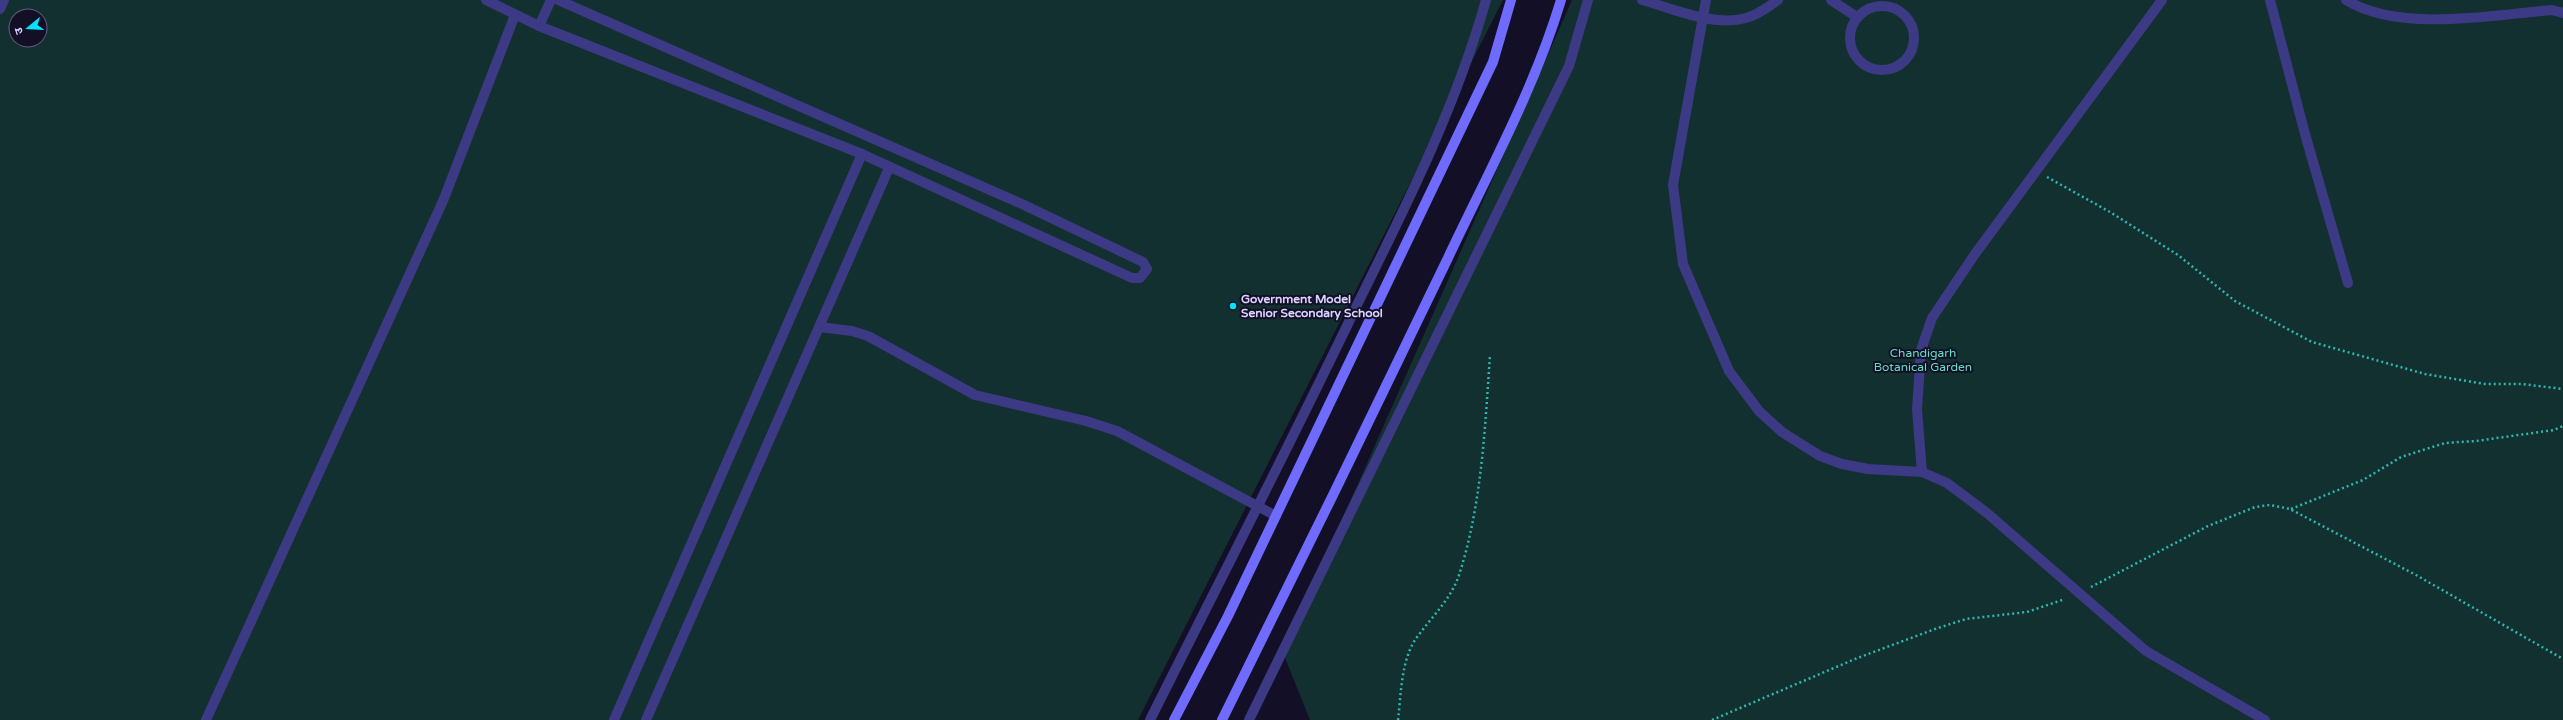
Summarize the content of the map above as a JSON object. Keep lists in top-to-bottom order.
{
  "parks": ["Chandigarh Botanical Garden"],
  "places": ["Government Model Senior Secondary School"],
  "north": "left"
}
